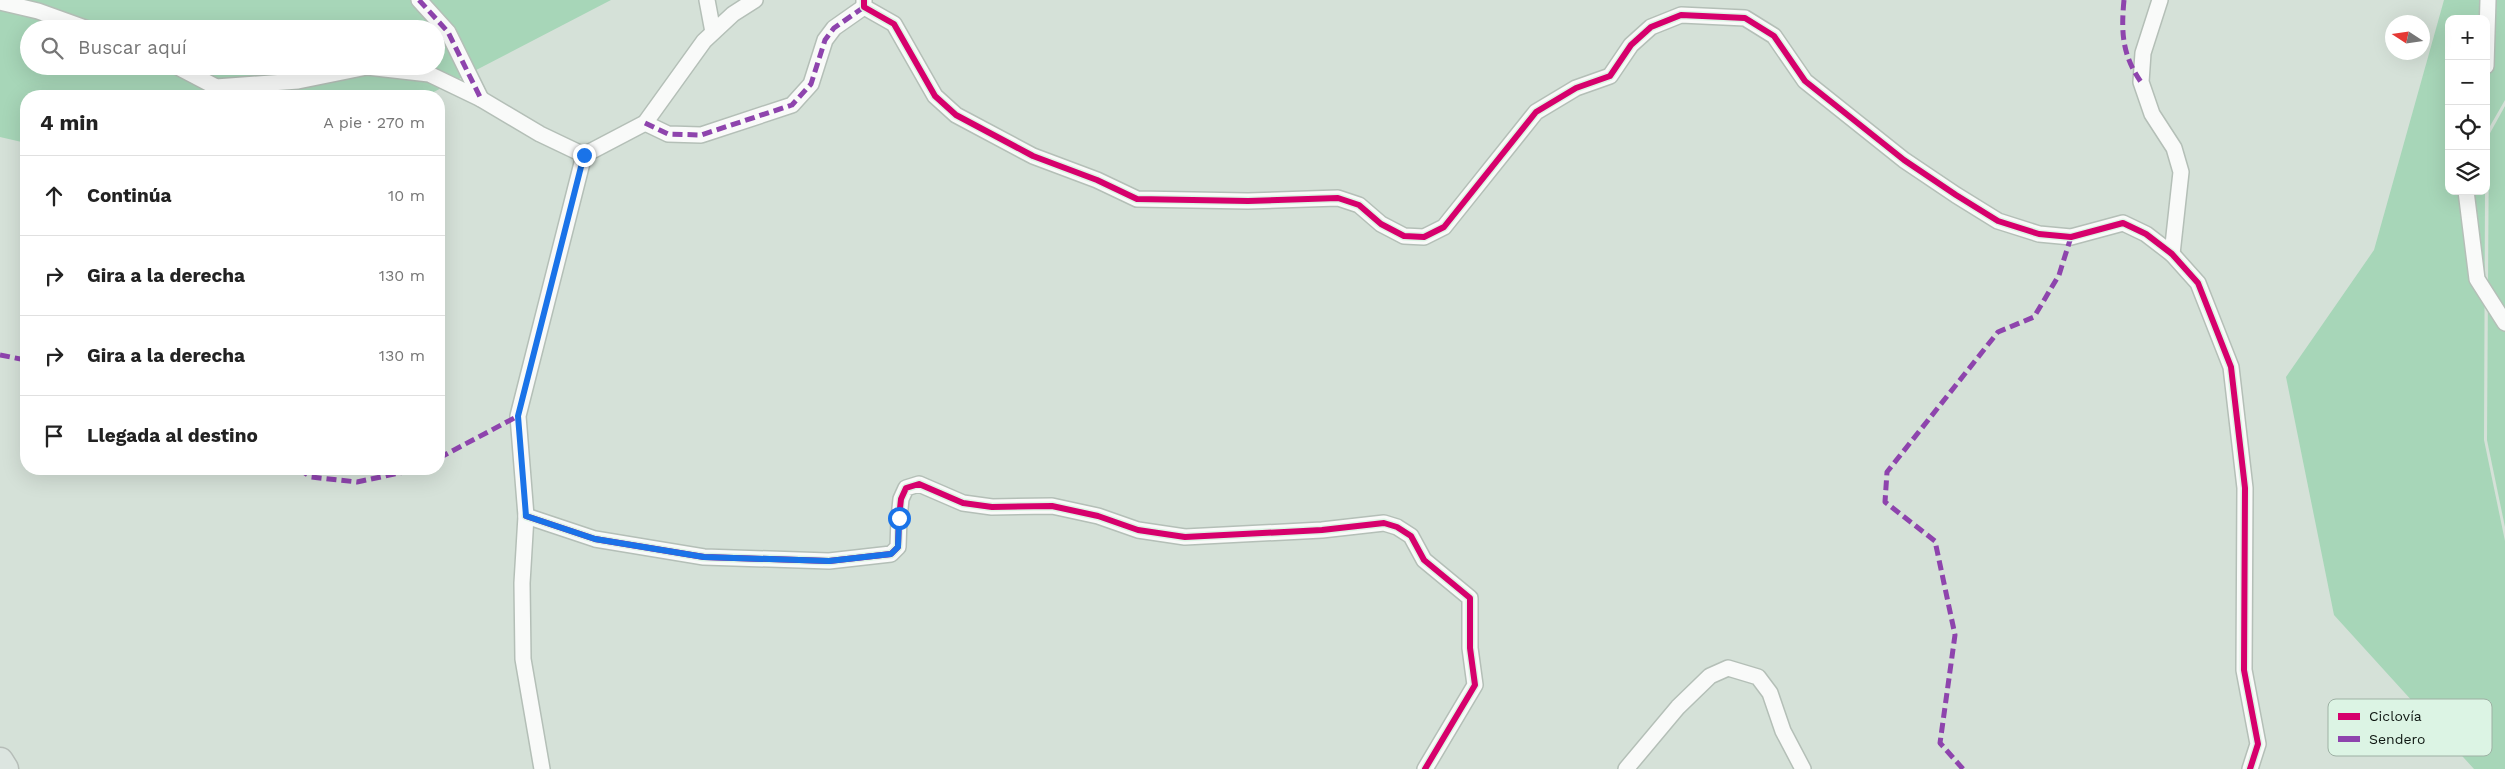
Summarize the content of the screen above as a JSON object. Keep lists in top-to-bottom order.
{
  "legend": ["Ciclovía", "Sendero"],
  "north": "left",
  "page": {
    "map_buttons": ["+", "−"],
    "search": "Buscar aquí",
    "heading": ["4 min", "A pie · 270 m"],
    "list": [
      ["Continúa", "10 m"],
      ["Gira a la derecha", "130 m"],
      ["Gira a la derecha", "130 m"],
      "Llegada al destino"
    ]
  }
}
